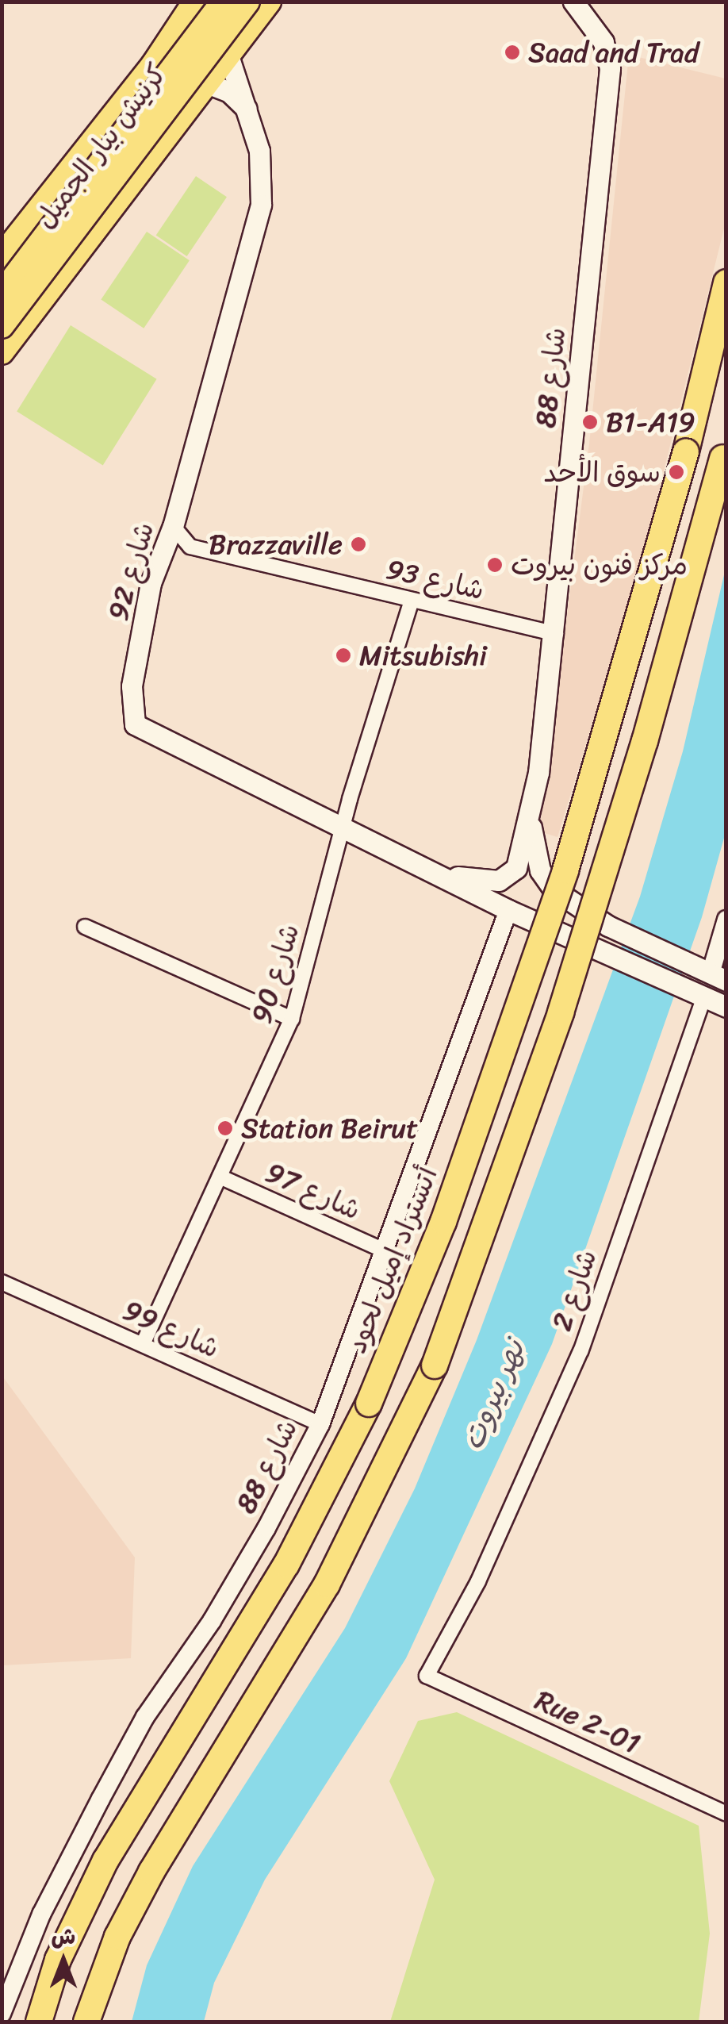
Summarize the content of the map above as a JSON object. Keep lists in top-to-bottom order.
{
  "streets": {
    "highway": ["كرنيش بيار الجميل", "أتستراد إميل لحود"],
    "main road": ["شارع 88", "شارع 92"],
    "street": [
      "شارع 93",
      "شارع 90",
      "شارع 97",
      "شارع 2",
      "شارع 99",
      "Rue 2-01"
    ]
  },
  "crossings": [
    ["شارع 88", "شارع 93"],
    ["شارع 88", "شارع 97"],
    ["شارع 88", "شارع 99"],
    ["شارع 92", "شارع 93"],
    ["شارع 92", "شارع 90"],
    ["شارع 93", "شارع 90"],
    ["شارع 90", "شارع 97"],
    ["شارع 90", "شارع 99"],
    ["شارع 2", "Rue 2-01"]
  ],
  "water": ["نهر بيروت"],
  "places": [
    "Saad and Trad",
    "B1-A19",
    "سوق الأحد",
    "Brazzaville",
    "مركز فنون بيروت",
    "Mitsubishi",
    "Station Beirut"
  ],
  "north": "top"
}
